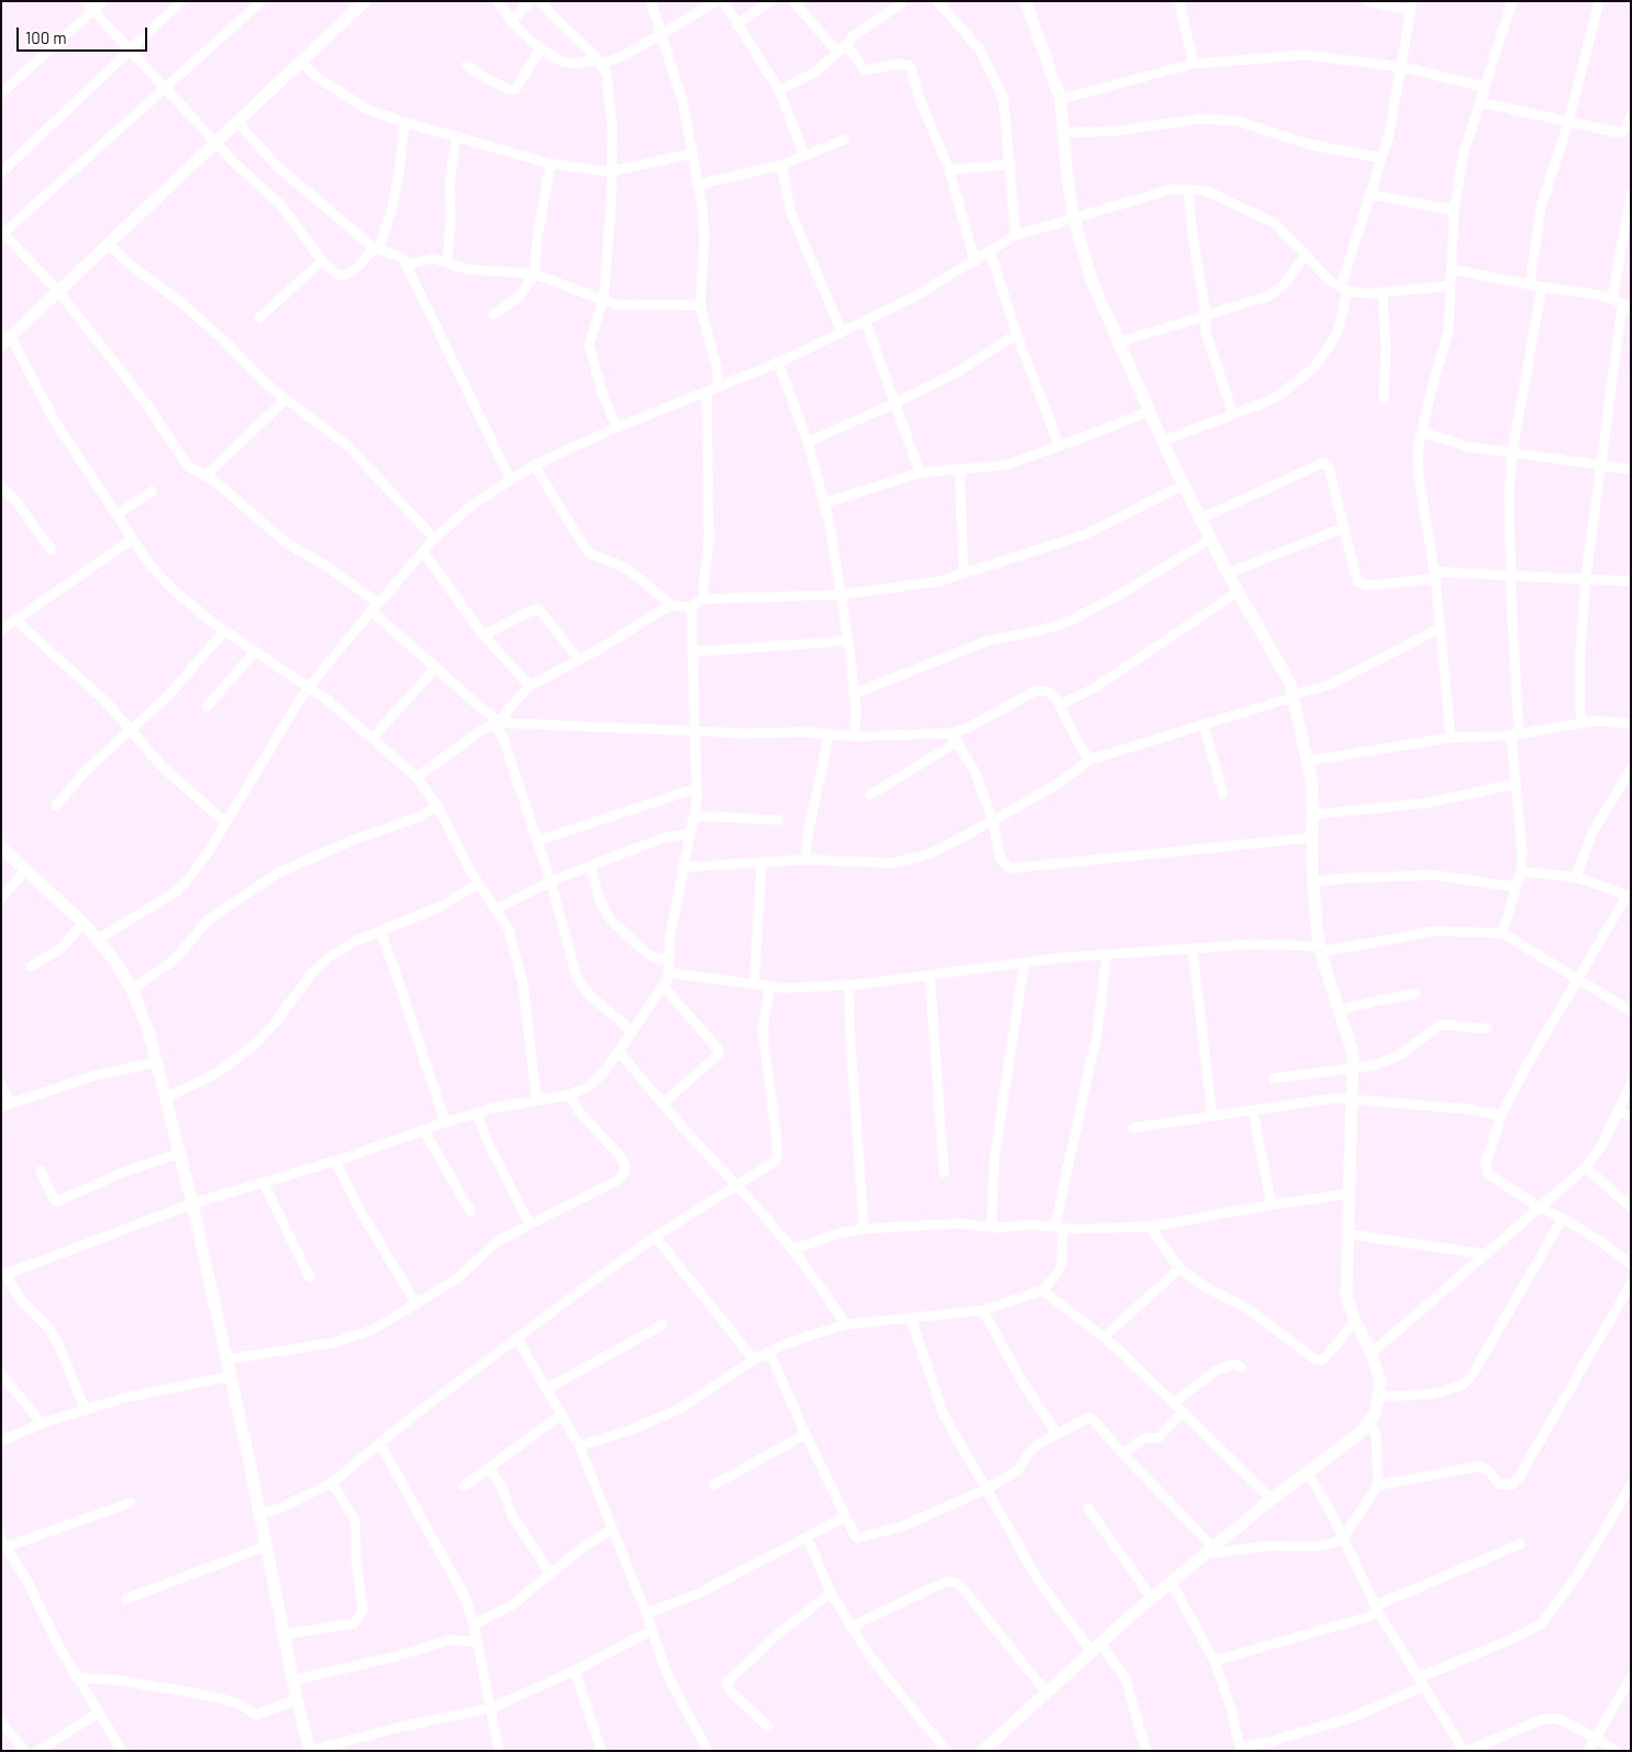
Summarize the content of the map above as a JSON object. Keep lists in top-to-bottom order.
{
  "scale_bar": "100 m"
}
